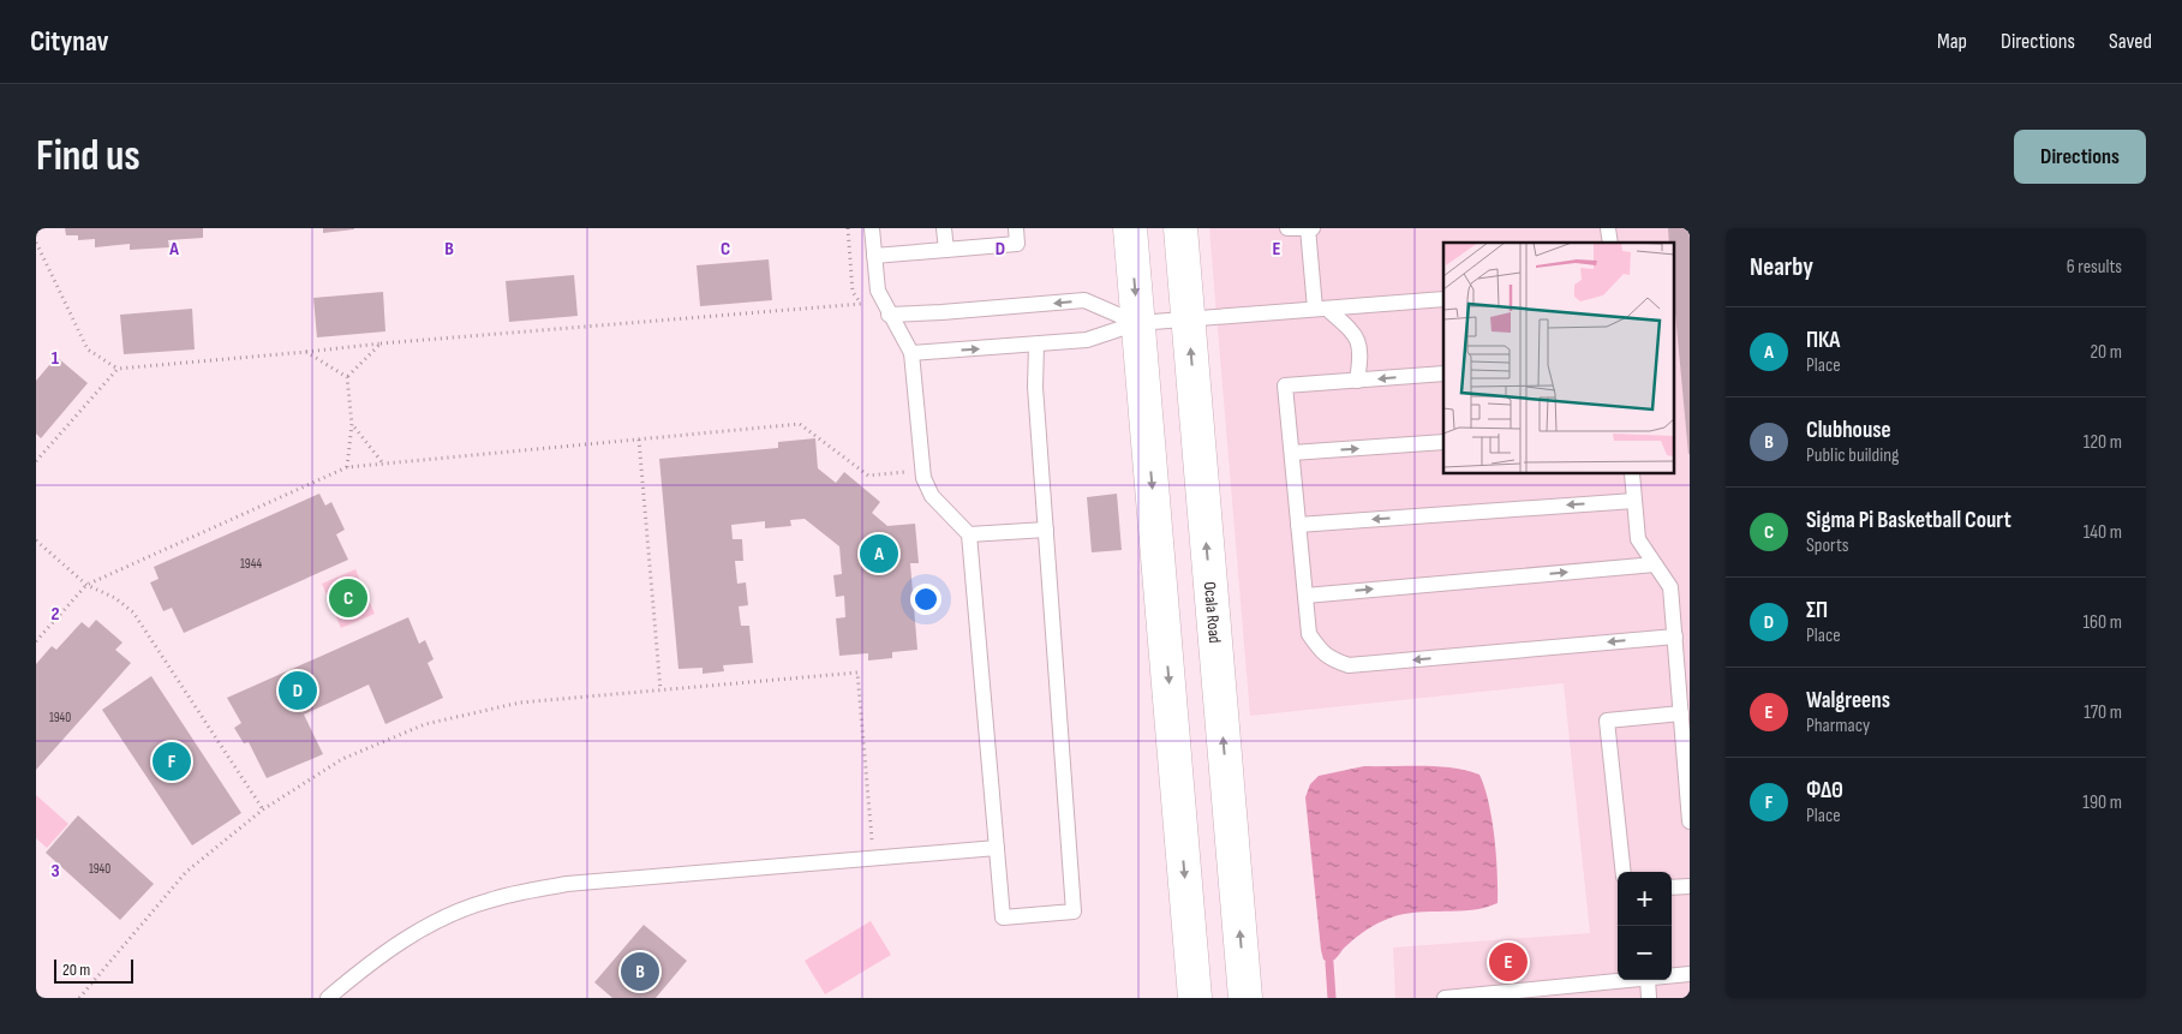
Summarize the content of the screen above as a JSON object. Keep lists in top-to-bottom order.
{
  "streets": {
    "main road": ["Ocala Road"]
  },
  "house_numbers": ["1944", "1940", "1940"],
  "scale_bar": "20 m",
  "page": {
    "header": "Citynav",
    "nav": ["Map", "Directions", "Saved"],
    "buttons": "Directions",
    "title": "Find us",
    "heading": ["Nearby", "6 results"],
    "list": [
      {
        "mark": "A",
        "name": "ΠΚΑ",
        "note": "Place",
        "value": "20 m"
      },
      {
        "mark": "B",
        "name": "Clubhouse",
        "note": "Public building",
        "value": "120 m"
      },
      {
        "mark": "C",
        "name": "Sigma Pi Basketball Court",
        "note": "Sports",
        "value": "140 m"
      },
      {
        "mark": "D",
        "name": "ΣΠ",
        "note": "Place",
        "value": "160 m"
      },
      {
        "mark": "E",
        "name": "Walgreens",
        "note": "Pharmacy",
        "value": "170 m"
      },
      {
        "mark": "F",
        "name": "ΦΔΘ",
        "note": "Place",
        "value": "190 m"
      }
    ],
    "pins": [
      "A",
      "C",
      "D",
      "F",
      "E",
      "B"
    ],
    "map_buttons": ["+", "−"],
    "scale": "20 m"
  },
  "grid": {
    "columns": [
      "A",
      "B",
      "C",
      "D",
      "E"
    ],
    "rows": ["1", "2", "3"]
  }
}
